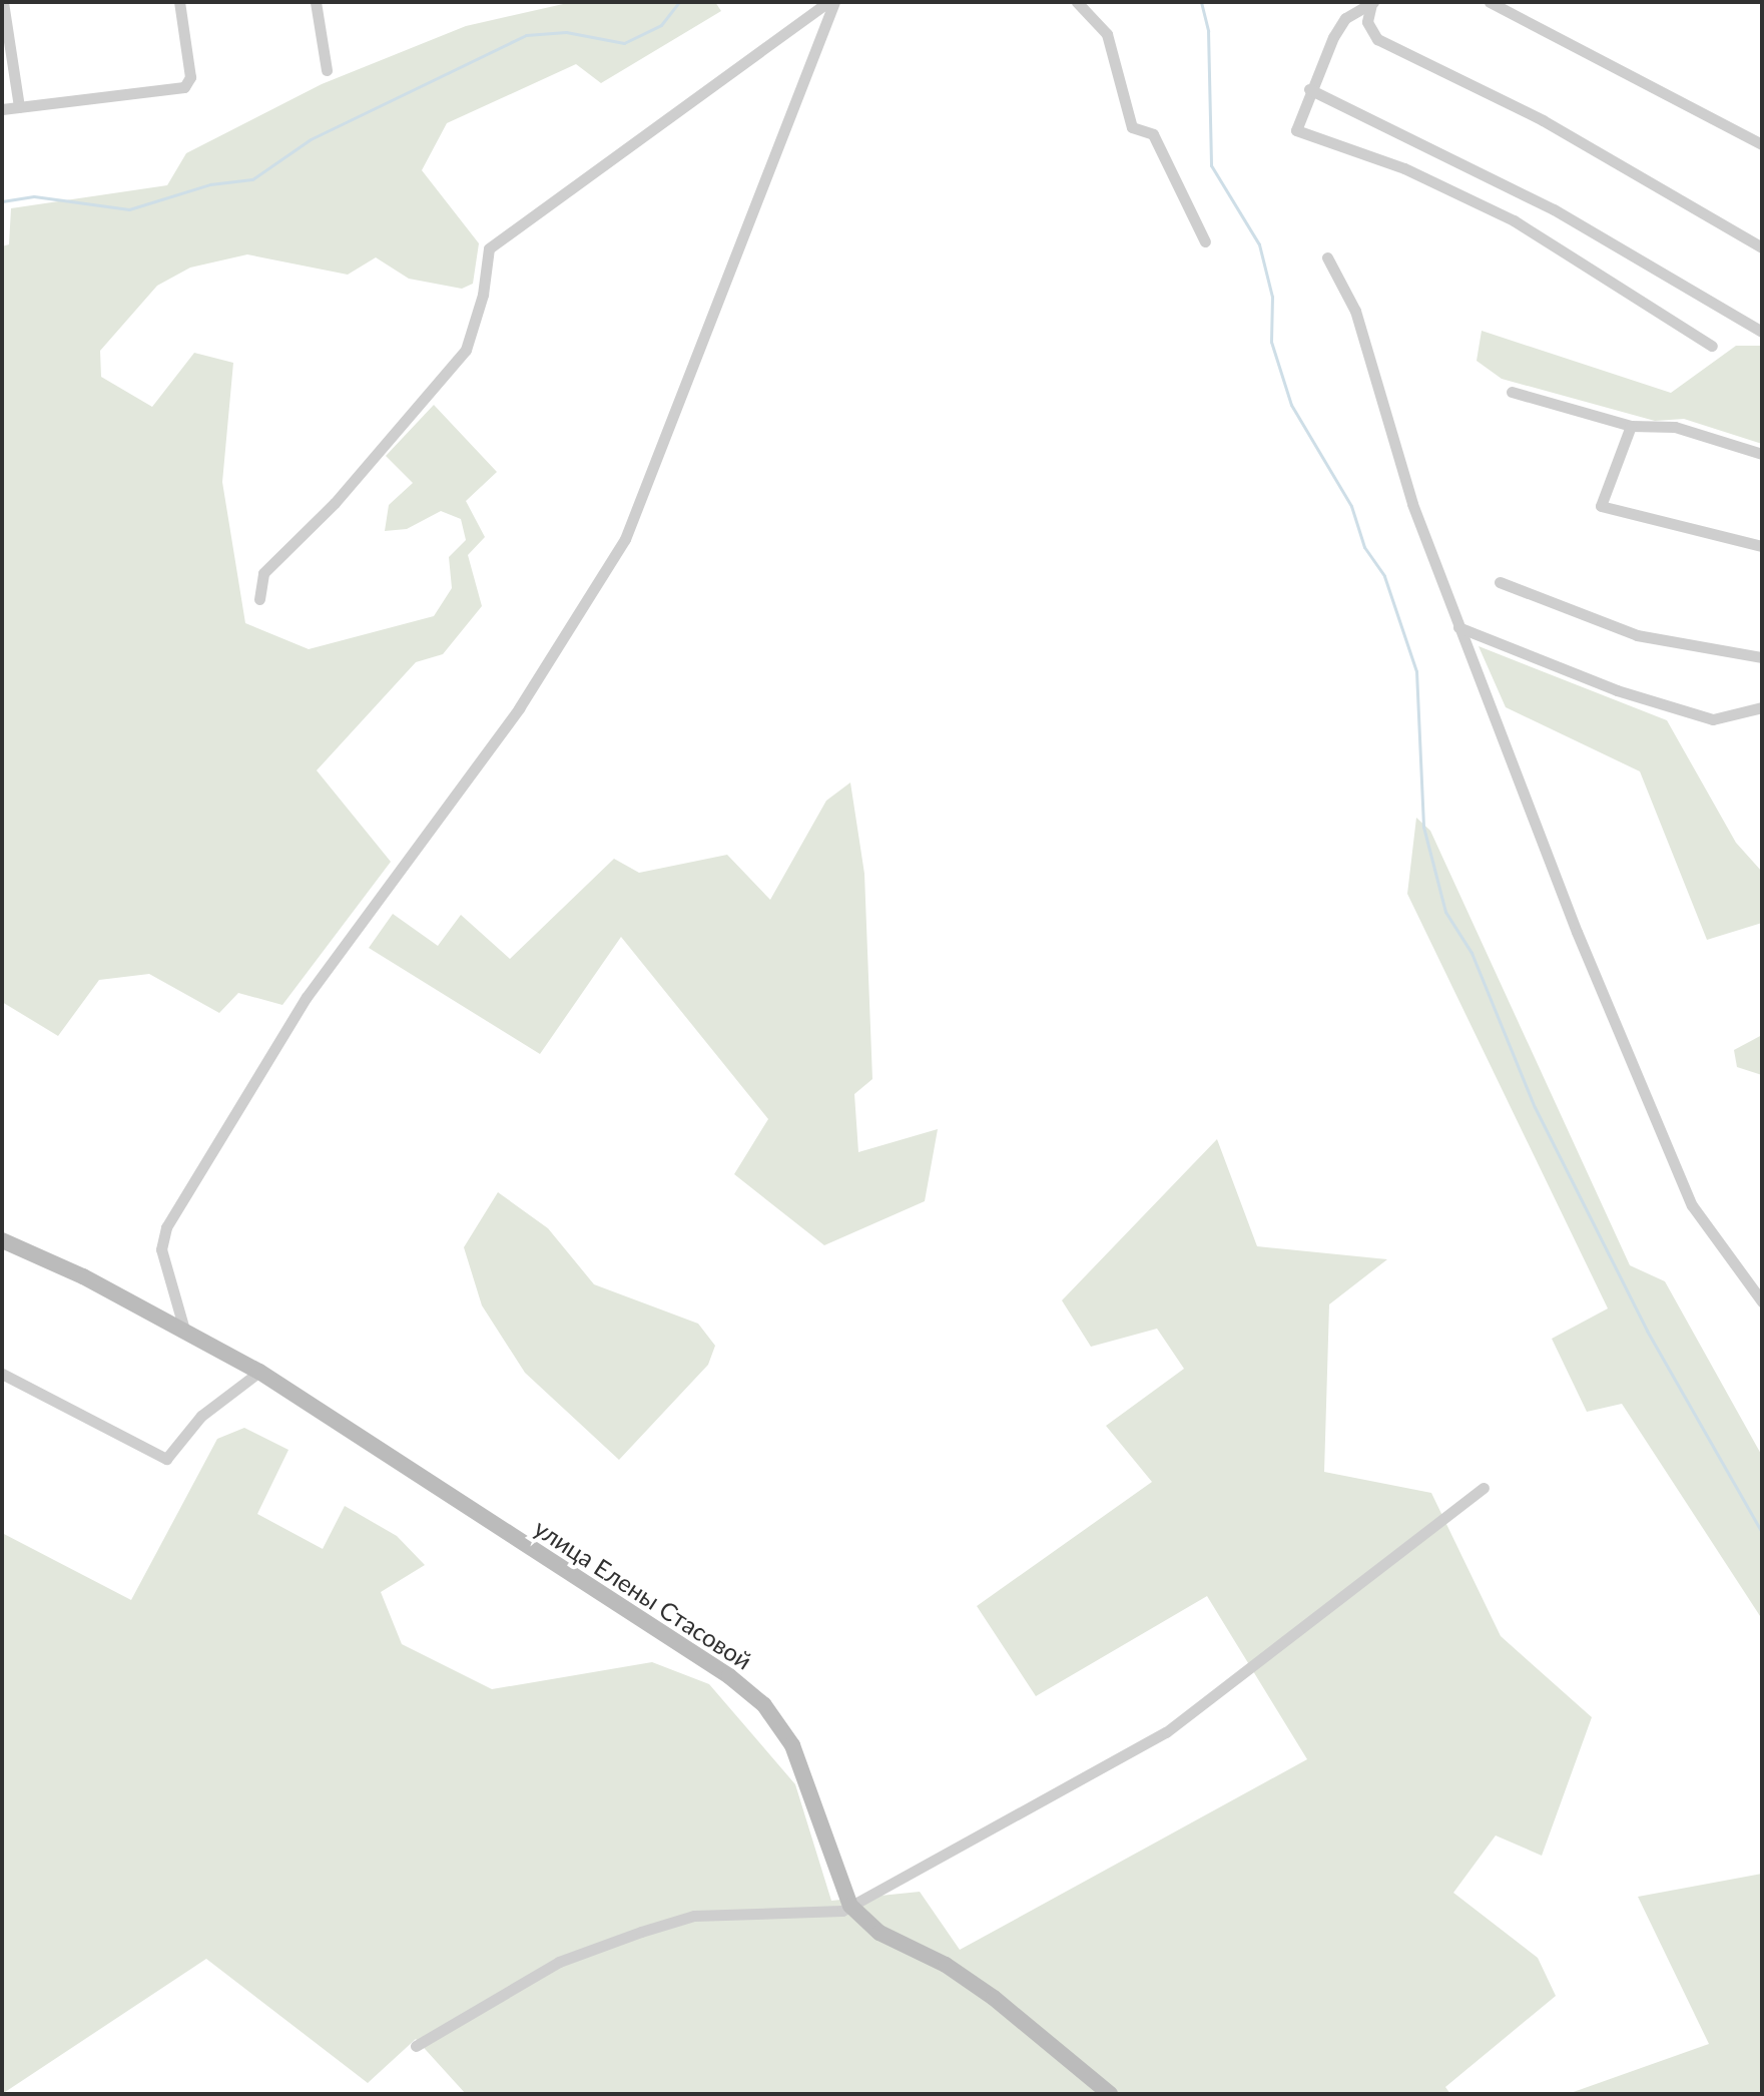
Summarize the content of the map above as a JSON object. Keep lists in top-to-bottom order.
{
  "streets": {
    "main road": ["улица Елены Стасовой"]
  }
}
